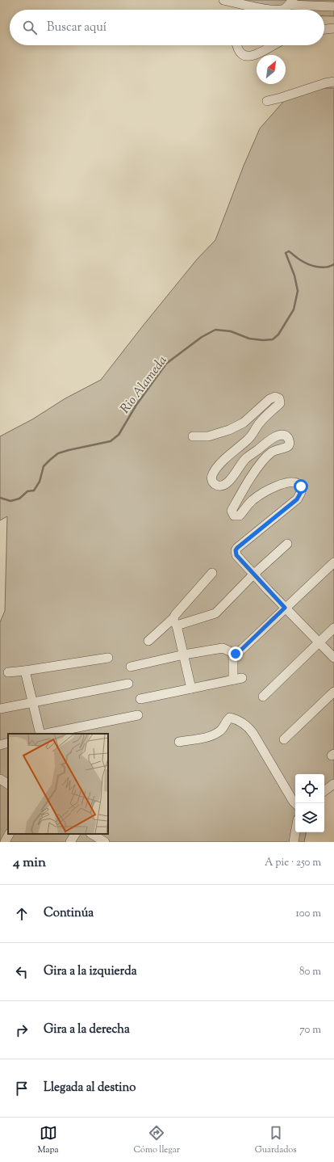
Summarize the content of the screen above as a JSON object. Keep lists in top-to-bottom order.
{
  "water": ["Rio Alameda"],
  "north": "top right",
  "page": {
    "search": "Buscar aquí",
    "heading": ["4 min", "A pie · 250 m"],
    "list": [
      ["Continúa", "100 m"],
      ["Gira a la izquierda", "80 m"],
      ["Gira a la derecha", "70 m"],
      "Llegada al destino"
    ],
    "nav": ["Mapa", "Cómo llegar", "Guardados"]
  }
}
